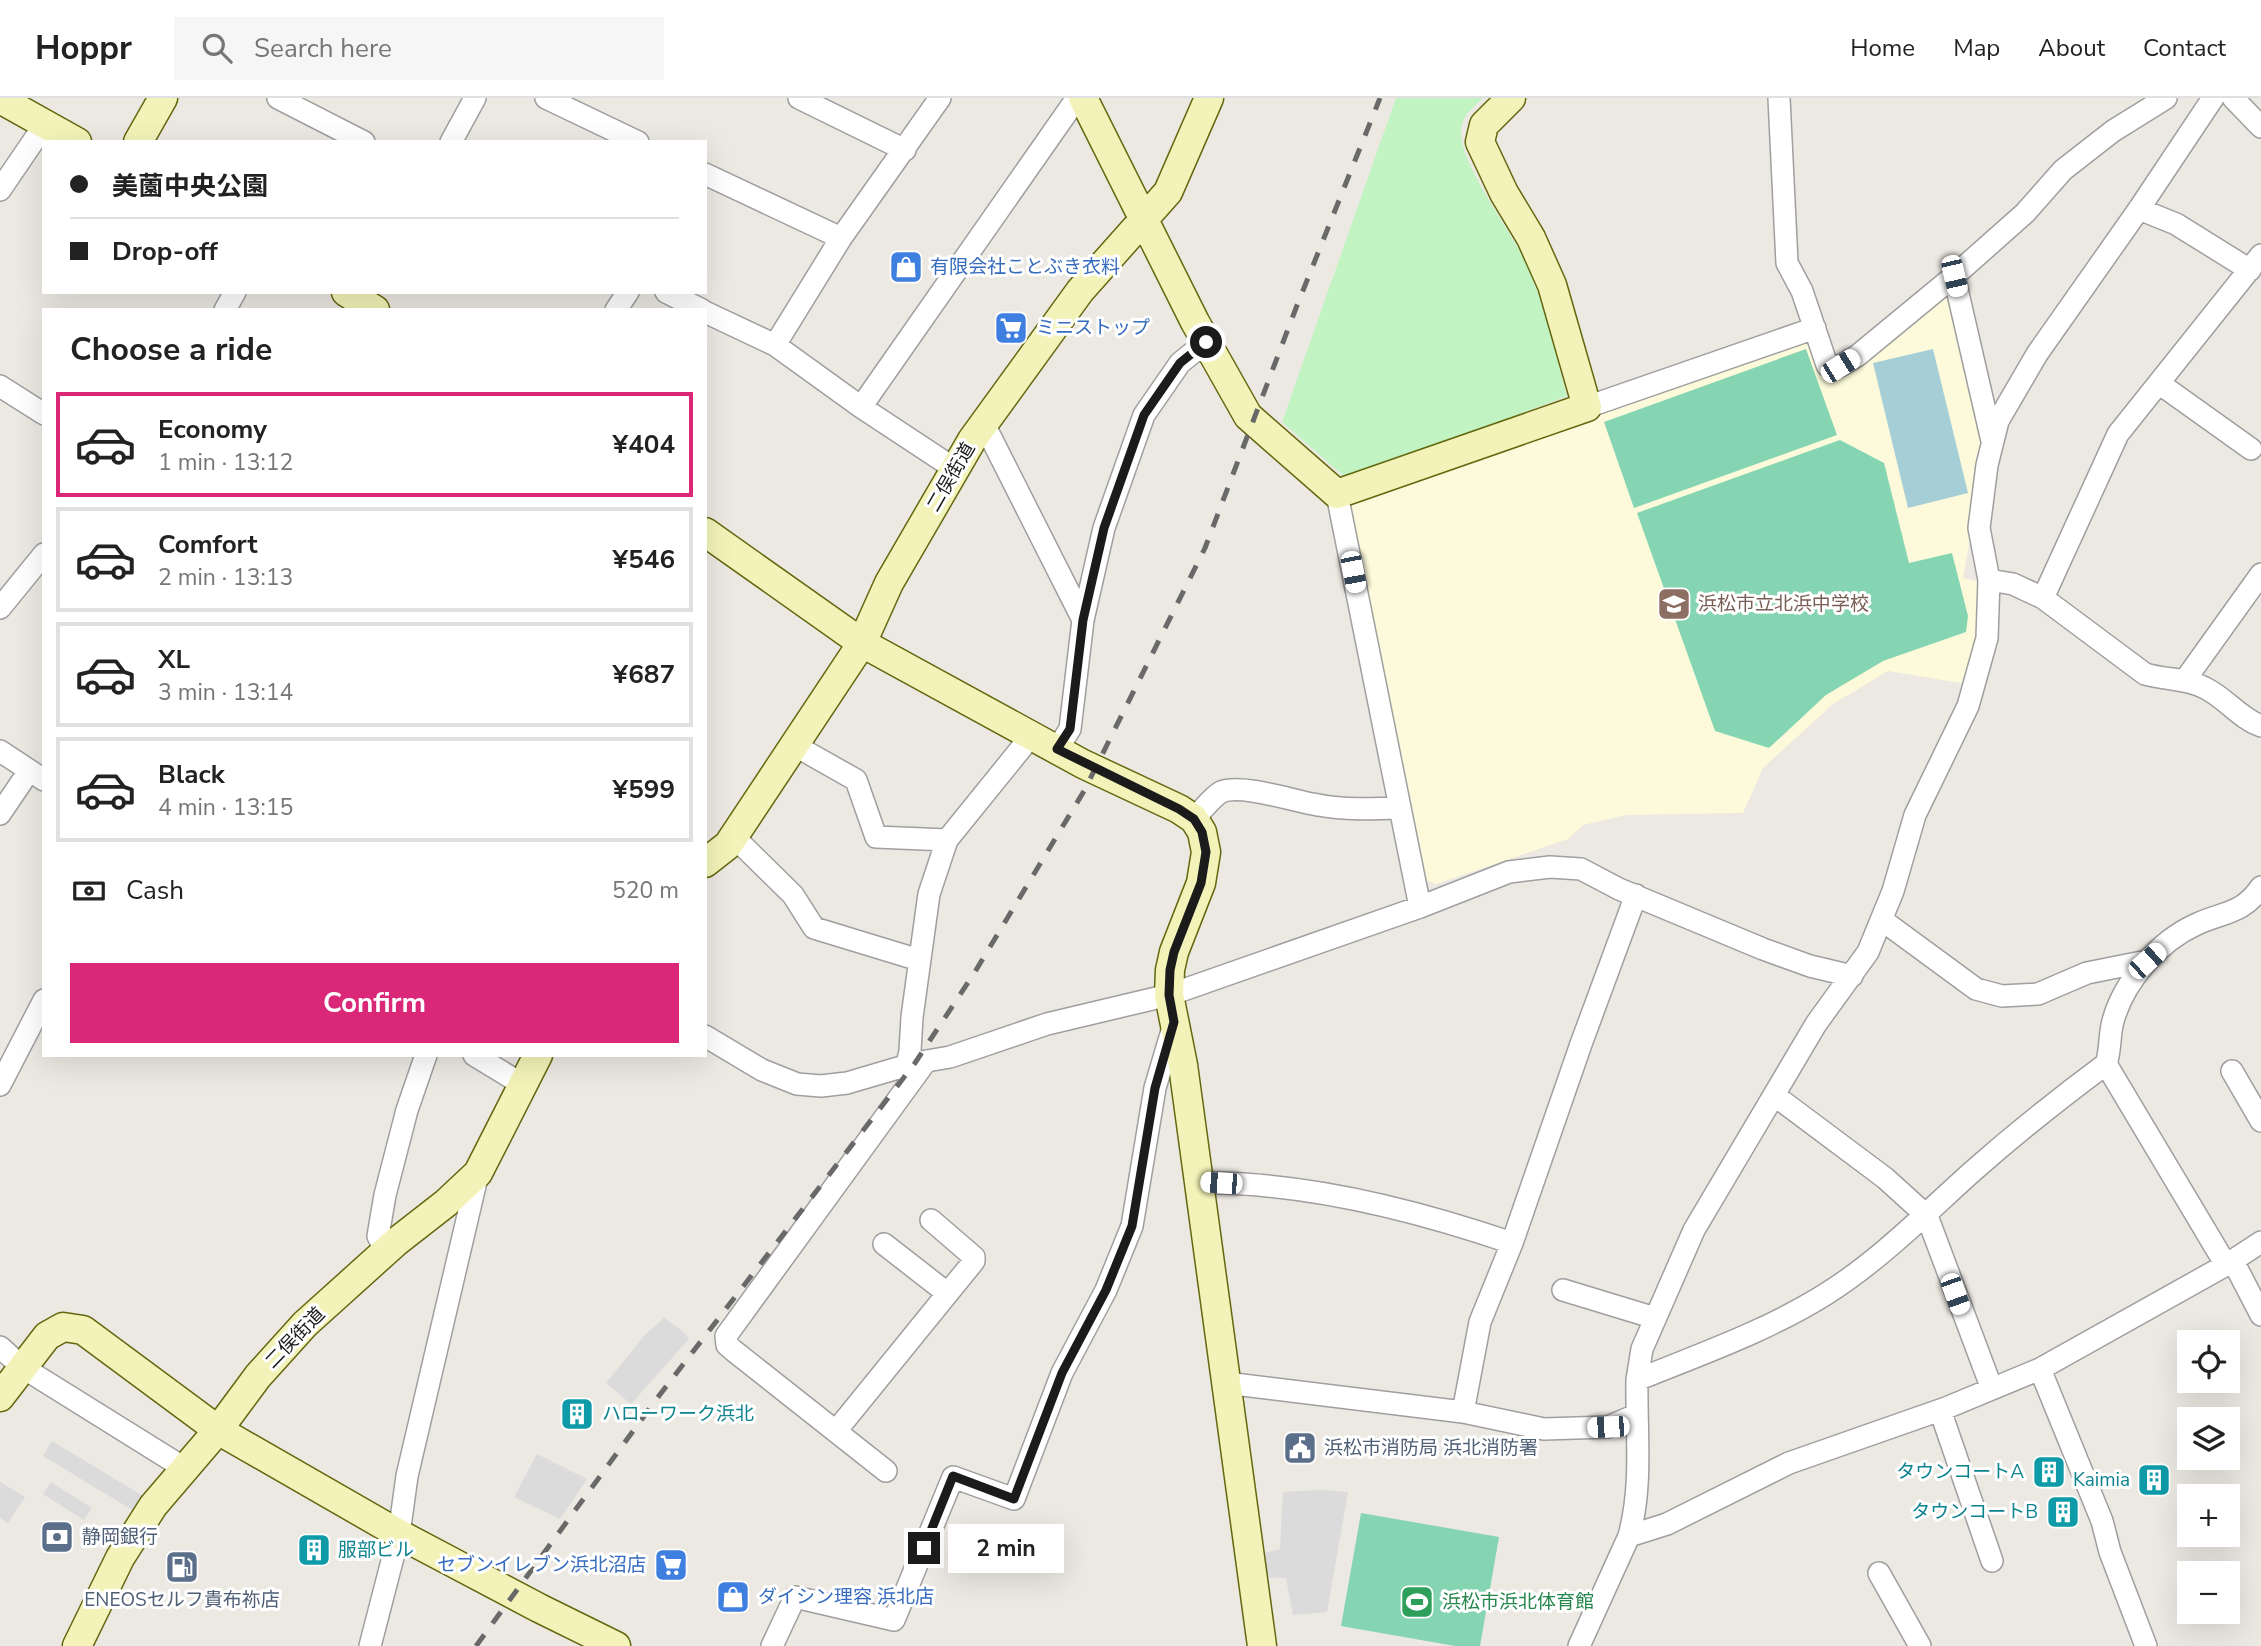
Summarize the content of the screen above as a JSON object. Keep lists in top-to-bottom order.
{
  "streets": {
    "street": ["二俣街道"]
  },
  "places": {
    "shop": ["有限会社ことぶき衣料", "ダイシン理容 浜北店"],
    "supermarket": ["ミニストップ", "セブンイレブン浜北沼店"],
    "school or university": ["浜松市立北浜中学校"],
    "building": [
      "ハローワーク浜北",
      "タウンコートA",
      "Kaimia",
      "タウンコートB",
      "服部ビル"
    ],
    "public building": ["浜松市消防局 浜北消防署"],
    "bank": ["静岡銀行"],
    "fuel station": ["ENEOSセルフ貴布祢店"],
    "sports": ["浜松市浜北体育館"]
  },
  "page": {
    "header": "Hoppr",
    "search": "Search here",
    "nav": [
      "Home",
      "Map",
      "About",
      "Contact"
    ],
    "banner": ["美薗中央公園", "Drop-off"],
    "heading": "Choose a ride",
    "list": [
      {
        "name": "Economy",
        "note": "1 min · 13:12",
        "value": "¥404"
      },
      {
        "name": "Comfort",
        "note": "2 min · 13:13",
        "value": "¥546"
      },
      {
        "name": "XL",
        "note": "3 min · 13:14",
        "value": "¥687"
      },
      {
        "name": "Black",
        "note": "4 min · 13:15",
        "value": "¥599"
      }
    ],
    "pay": ["Cash", "520 m"],
    "buttons": "Confirm",
    "map_buttons": ["+", "−"],
    "bubble": "2 min"
  }
}
